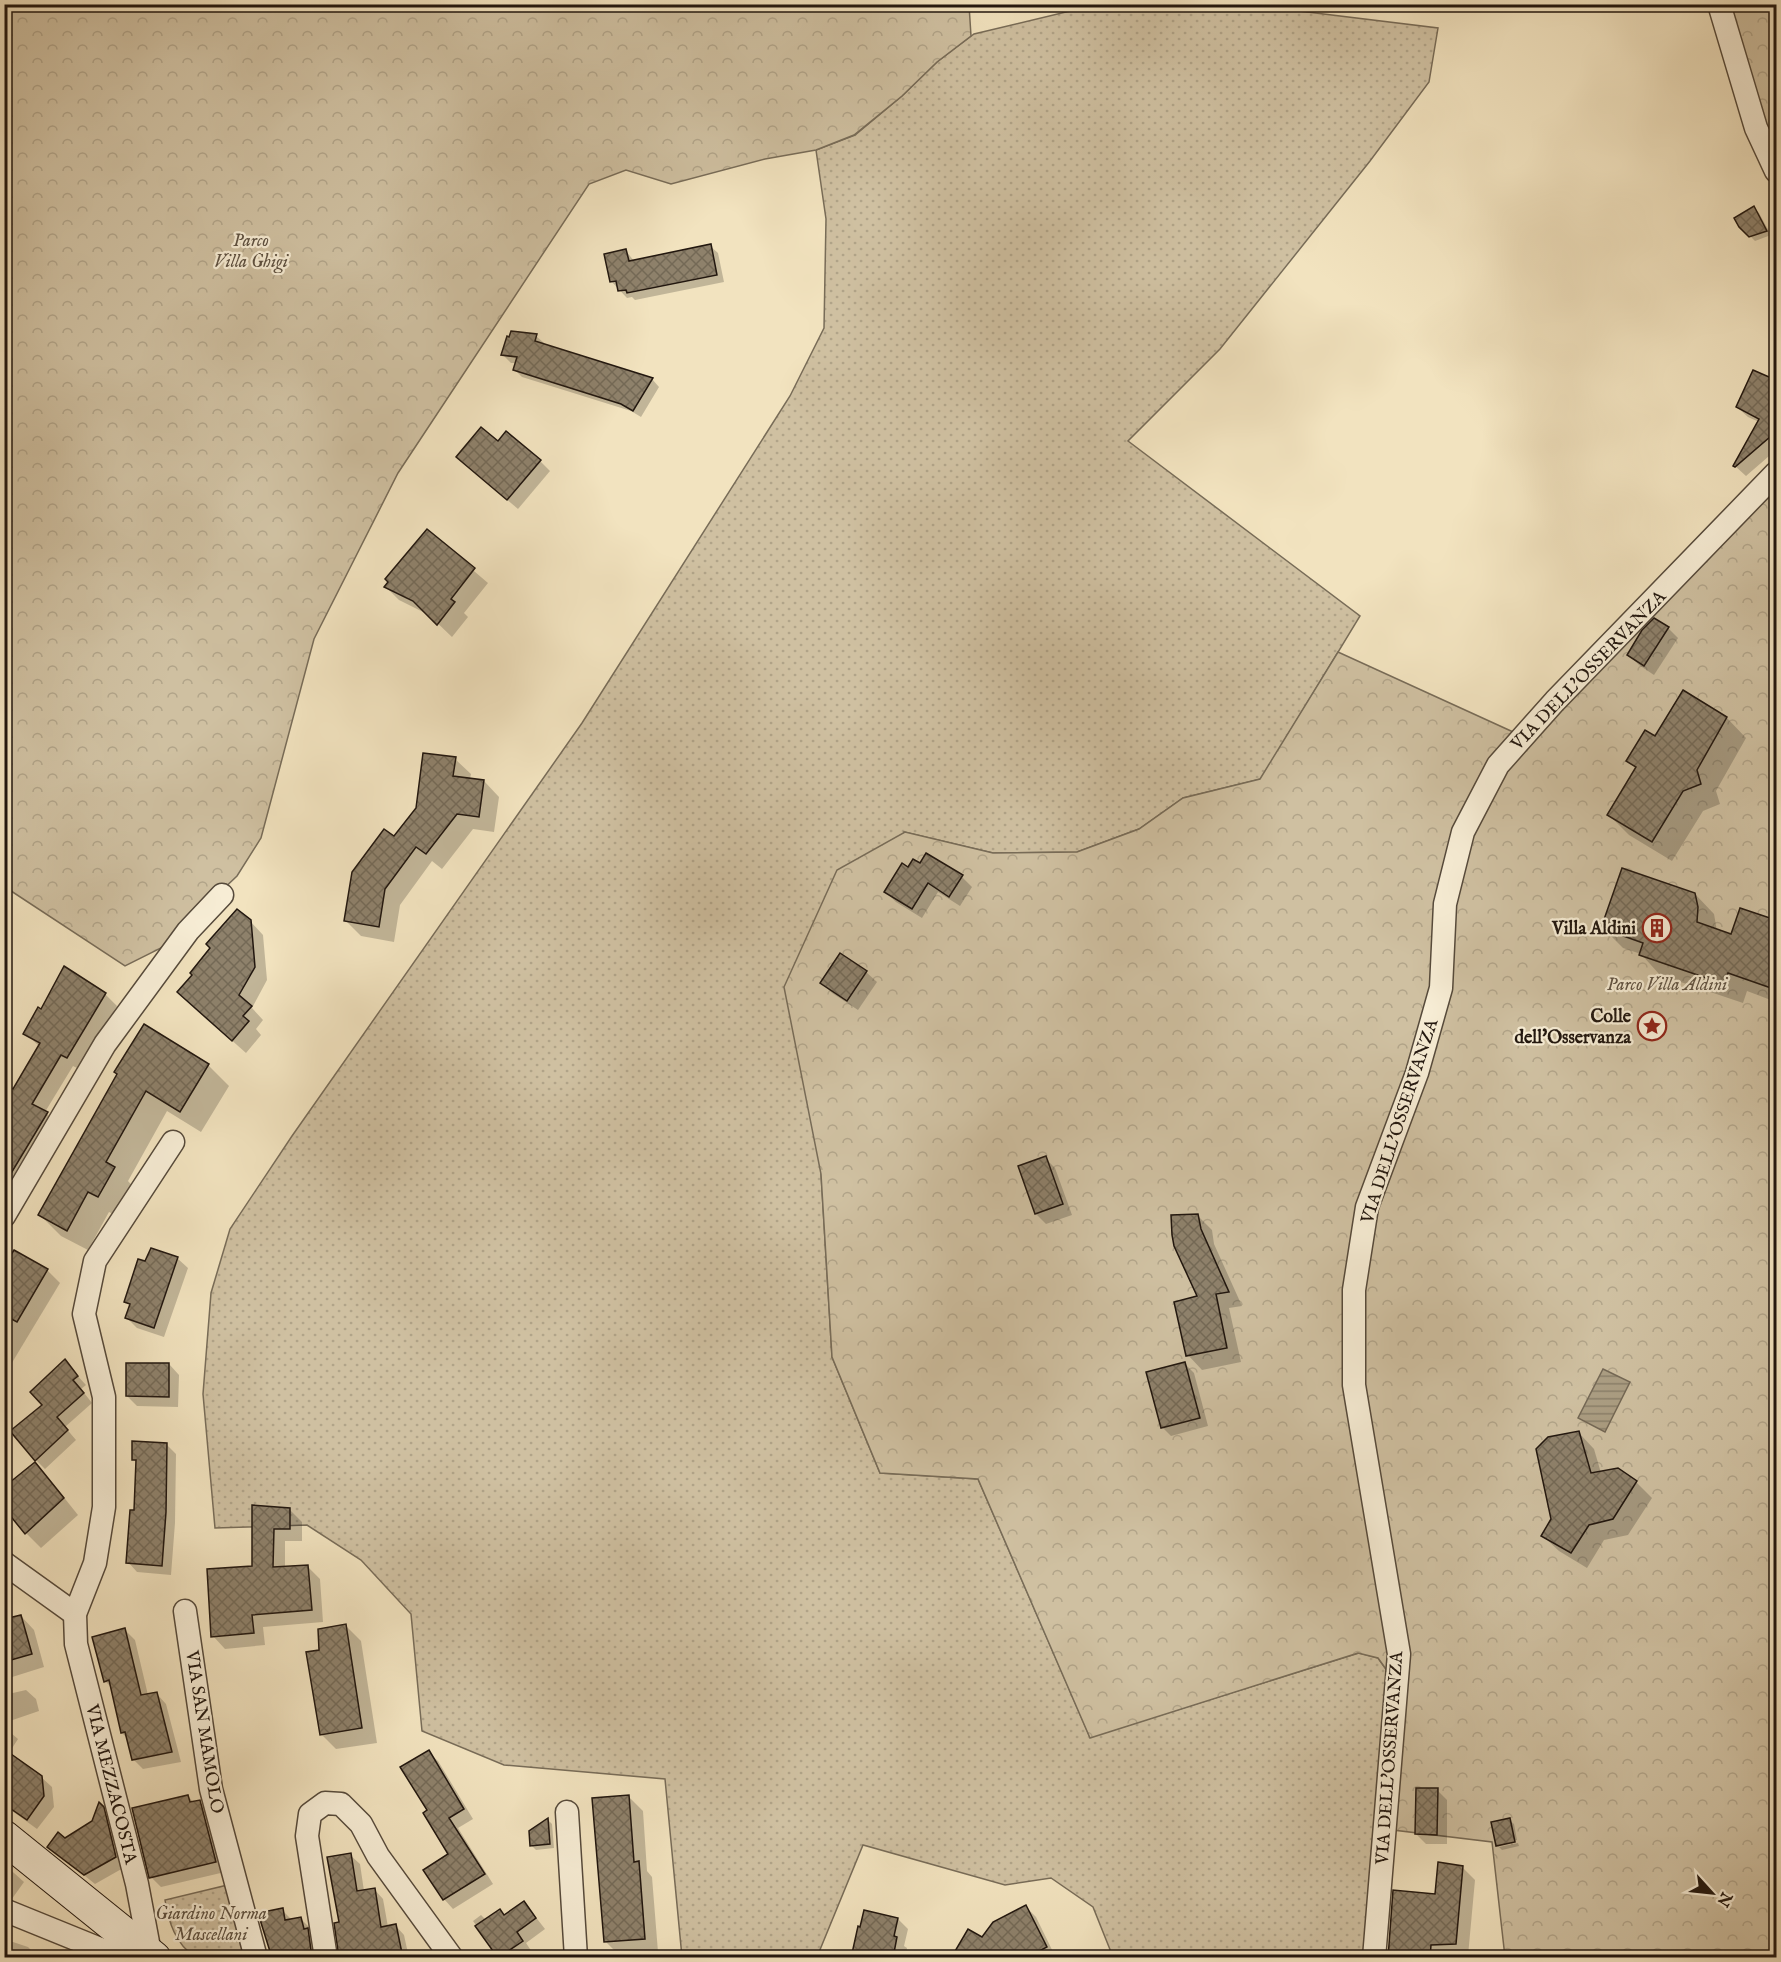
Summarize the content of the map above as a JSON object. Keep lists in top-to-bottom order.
{
  "streets": {
    "street": ["VIA DELL'OSSERVANZA", "VIA SAN MAMOLO", "VIA MEZZACOSTA"]
  },
  "parks": ["Parco Villa Ghigi", "Parco Villa Aldini", "Giardino Norma Mascellani"],
  "places": {
    "building": ["Villa Aldini"],
    "place": ["Colle dell'Osservanza"]
  },
  "north": "bottom right"
}
